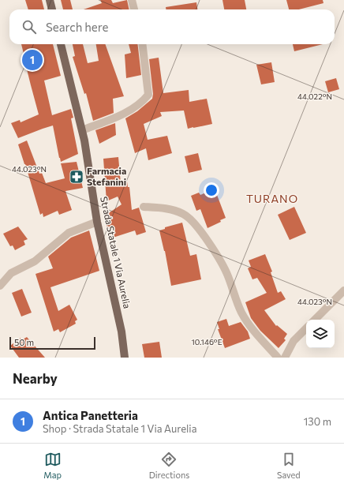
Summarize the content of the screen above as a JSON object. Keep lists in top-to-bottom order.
{
  "streets": {
    "main road": ["Strada Statale 1 Via Aurelia"]
  },
  "districts": ["TURANO"],
  "places": {
    "pharmacy": ["Farmacia Stefanini"]
  },
  "scale_bar": "50 m",
  "page": {
    "search": "Search here",
    "pins": "1",
    "scale": "50 m",
    "heading": "Nearby",
    "list": [
      {
        "mark": "1",
        "name": "Antica Panetteria",
        "note": "Shop · Strada Statale 1 Via Aurelia",
        "value": "130 m"
      }
    ],
    "nav": ["Map", "Directions", "Saved"]
  },
  "coordinates": ["44.022°N", "44.023°N", "10.146°E"]
}
